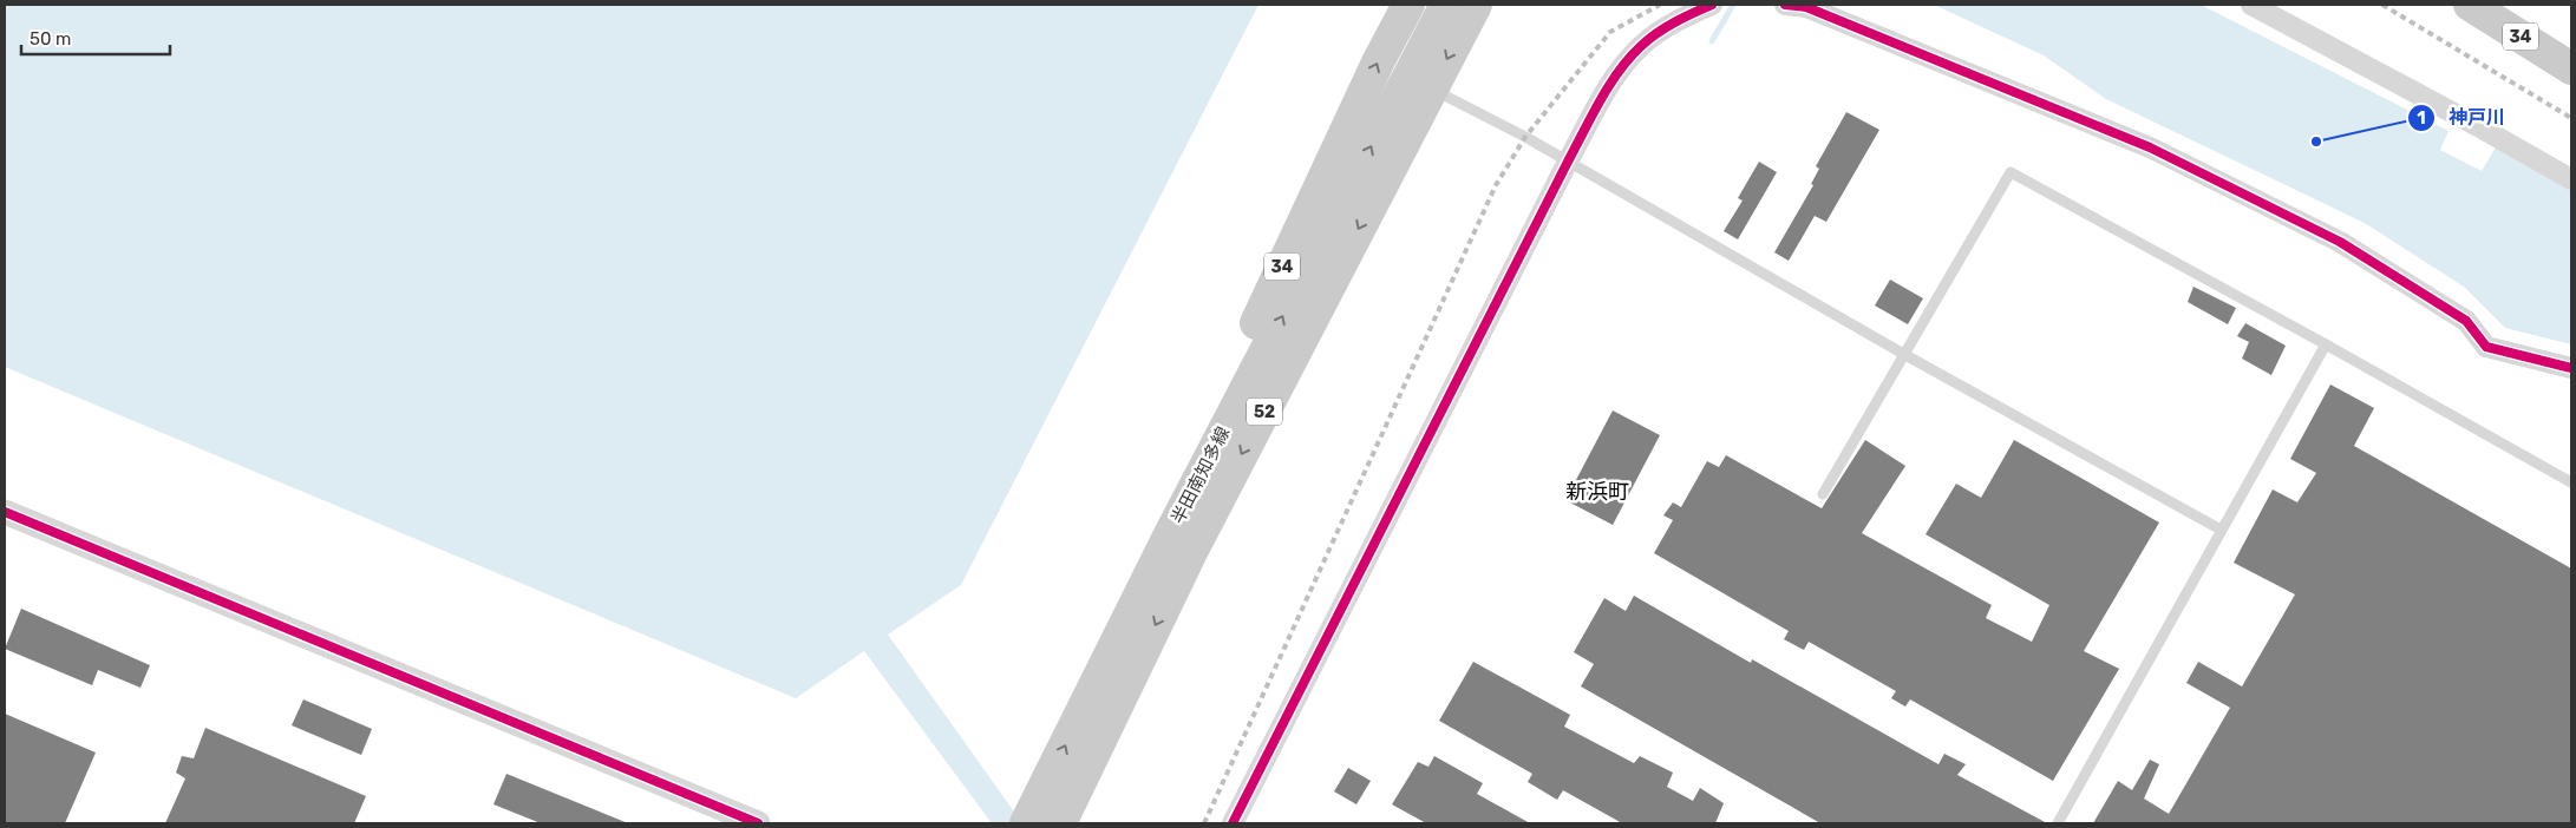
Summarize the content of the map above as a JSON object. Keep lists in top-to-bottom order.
{
  "streets": {
    "main road": ["34", "52", "半田南知多線"]
  },
  "crossings": [
    ["34", "半田南知多線"]
  ],
  "districts": ["新浜町"],
  "places": ["神戸川"],
  "scale_bar": "50 m"
}
